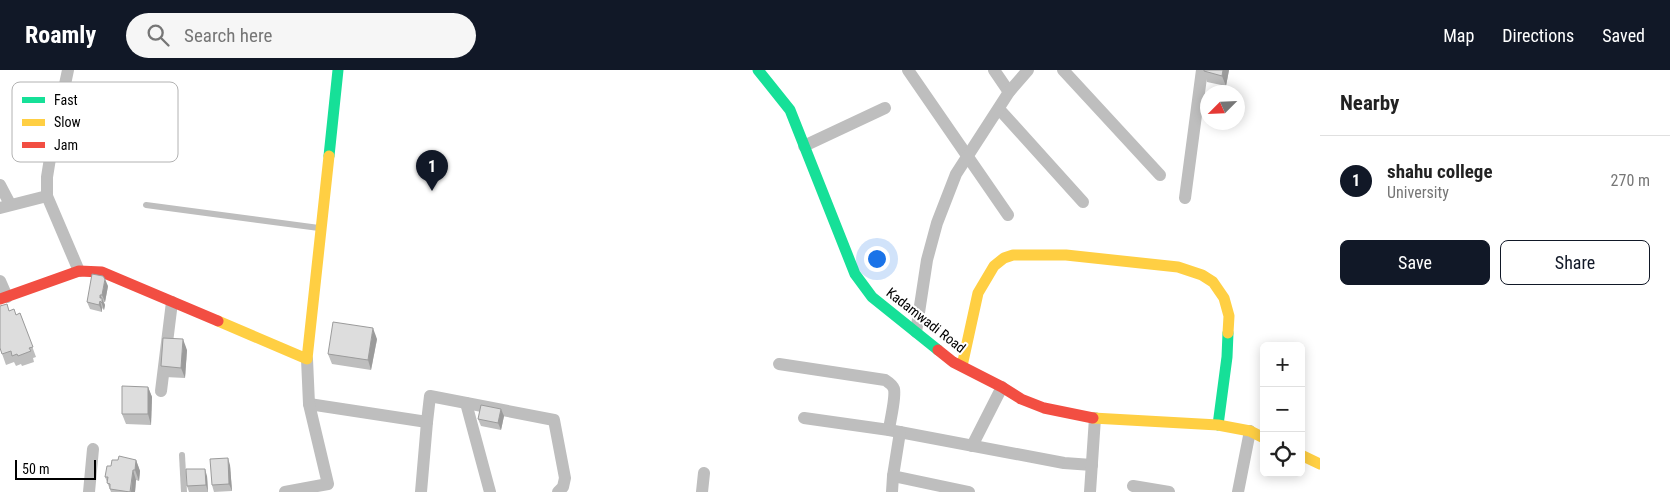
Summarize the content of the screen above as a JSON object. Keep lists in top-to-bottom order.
{
  "streets": {
    "street": ["Kadamwadi Road"]
  },
  "legend": ["Fast", "Slow", "Jam"],
  "scale_bar": "50 m",
  "north": "bottom left",
  "page": {
    "header": "Roamly",
    "search": "Search here",
    "nav": ["Map", "Directions", "Saved"],
    "heading": "Nearby",
    "list": [
      {
        "mark": "1",
        "name": "shahu college",
        "note": "University",
        "value": "270 m"
      }
    ],
    "pins": "1",
    "buttons": ["Save", "Share"],
    "map_buttons": ["+", "−"],
    "scale": "50 m"
  }
}
